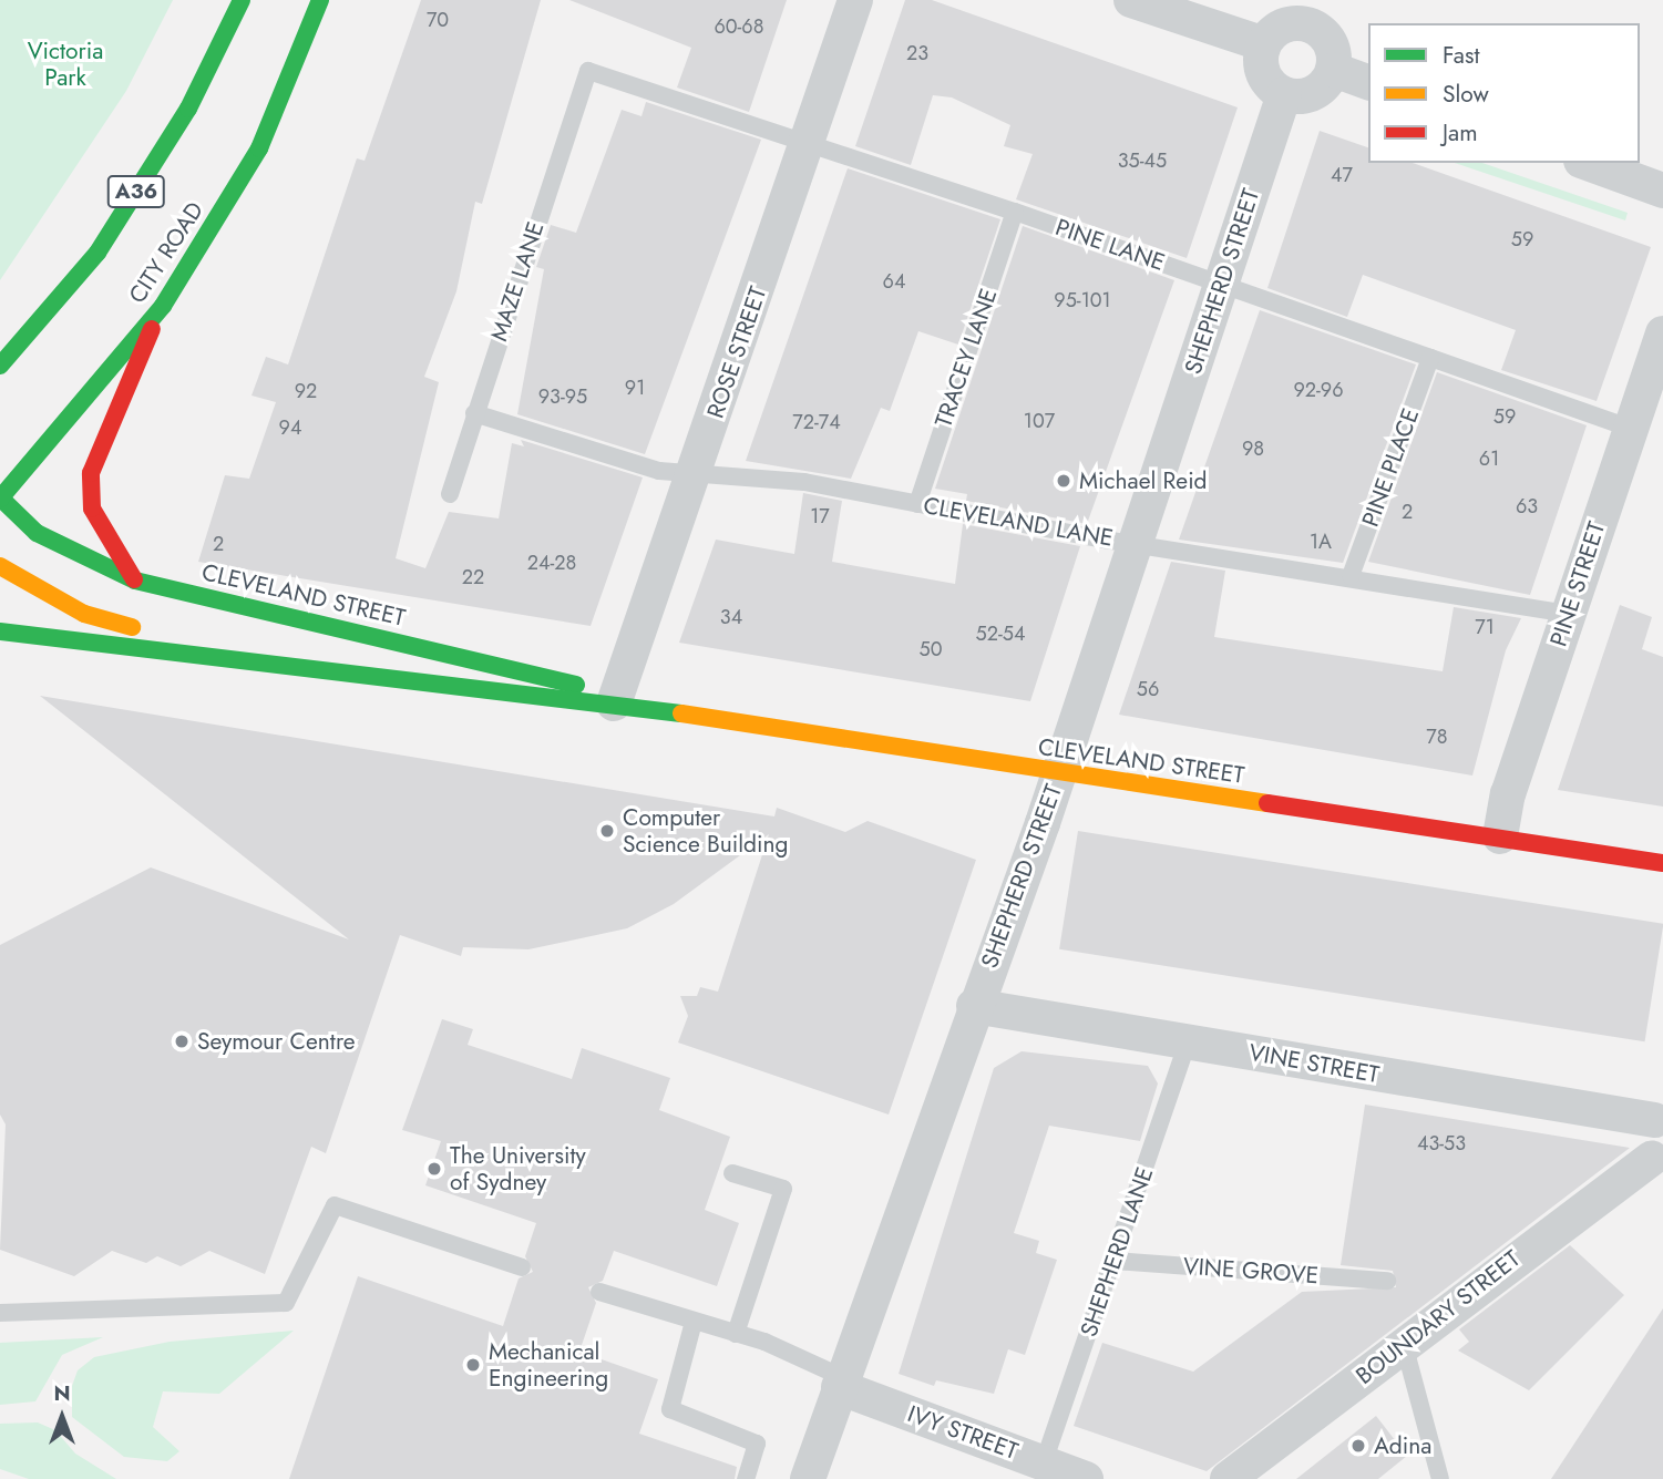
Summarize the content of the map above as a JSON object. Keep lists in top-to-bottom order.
{
  "streets": {
    "main road": ["A36", "CITY ROAD", "CLEVELAND STREET"],
    "street": [
      "SHEPHERD STREET",
      "ROSE STREET",
      "PINE STREET",
      "VINE STREET",
      "BOUNDARY STREET",
      "IVY STREET"
    ],
    "lane": [
      "PINE LANE",
      "MAZE LANE",
      "TRACEY LANE",
      "PINE PLACE",
      "CLEVELAND LANE",
      "SHEPHERD LANE",
      "VINE GROVE"
    ]
  },
  "crossings": [
    ["PINE LANE", "MAZE LANE"],
    ["PINE LANE", "SHEPHERD STREET"],
    ["PINE LANE", "ROSE STREET"],
    ["PINE LANE", "TRACEY LANE"],
    ["PINE LANE", "PINE PLACE"],
    ["PINE LANE", "PINE STREET"],
    ["CITY ROAD", "CLEVELAND STREET"],
    ["MAZE LANE", "CLEVELAND LANE"],
    ["SHEPHERD STREET", "CLEVELAND LANE"],
    ["SHEPHERD STREET", "CLEVELAND STREET"],
    ["SHEPHERD STREET", "VINE STREET"],
    ["SHEPHERD STREET", "IVY STREET"],
    ["ROSE STREET", "CLEVELAND LANE"],
    ["ROSE STREET", "CLEVELAND STREET"],
    ["TRACEY LANE", "CLEVELAND LANE"],
    ["PINE PLACE", "CLEVELAND LANE"],
    ["CLEVELAND LANE", "PINE STREET"],
    ["PINE STREET", "CLEVELAND STREET"],
    ["VINE STREET", "SHEPHERD LANE"],
    ["SHEPHERD LANE", "VINE GROVE"],
    ["SHEPHERD LANE", "IVY STREET"]
  ],
  "parks": ["Victoria Park"],
  "places": [
    "Michael Reid",
    "Computer Science Building",
    "Seymour Centre",
    "The University of Sydney",
    "Mechanical Engineering",
    "Adina"
  ],
  "house_numbers": [
    "70",
    "60-68",
    "23",
    "35-45",
    "47",
    "59",
    "64",
    "95-101",
    "91",
    "92-96",
    "92",
    "93-95",
    "59",
    "107",
    "72-74",
    "94",
    "98",
    "61",
    "63",
    "2",
    "17",
    "1A",
    "2",
    "24-28",
    "22",
    "34",
    "71",
    "52-54",
    "50",
    "56",
    "78",
    "43-53"
  ],
  "legend": ["Fast", "Slow", "Jam"],
  "north": "top"
}
